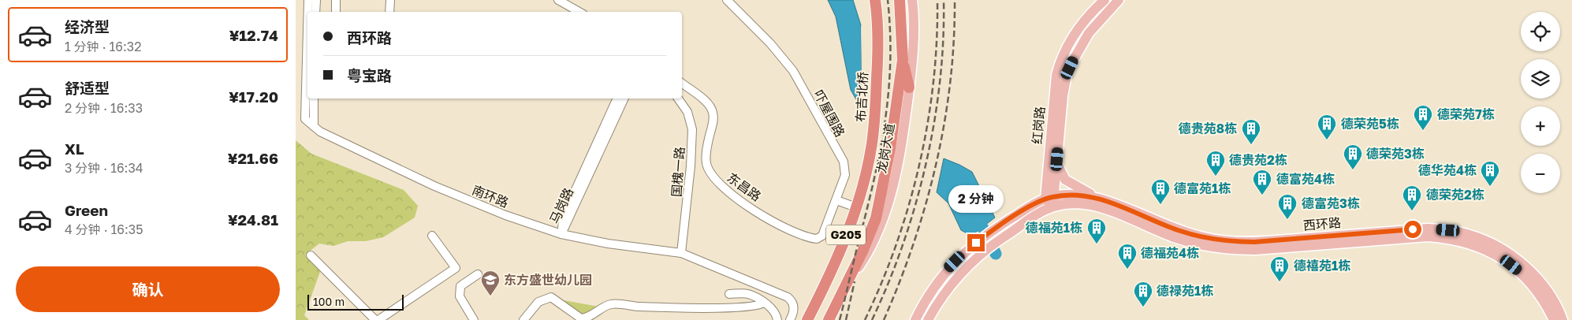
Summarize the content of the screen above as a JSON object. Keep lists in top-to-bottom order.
{
  "streets": {
    "highway": ["布吉北桥", "龙岗大道", "G205"],
    "main road": ["红岗路", "西环路"],
    "street": [
      "吓屋围路",
      "国槐一路",
      "东昌路",
      "南环路",
      "马岗路"
    ]
  },
  "crossings": [
    ["布吉北桥", "龙岗大道"],
    ["吓屋围路", "东昌路"],
    ["红岗路", "西环路"],
    ["龙岗大道", "G205"],
    ["国槐一路", "南环路"],
    ["南环路", "马岗路"]
  ],
  "places": {
    "building": [
      "德荣苑7栋",
      "德荣苑5栋",
      "德贵苑8栋",
      "德荣苑3栋",
      "德贵苑2栋",
      "德华苑4栋",
      "德富苑4栋",
      "德富苑1栋",
      "德荣苑2栋",
      "德富苑3栋",
      "德福苑1栋",
      "德福苑4栋",
      "德禧苑1栋",
      "德禄苑1栋"
    ],
    "school or university": ["东方盛世幼儿园"]
  },
  "scale_bar": "100 m",
  "page": {
    "list": [
      {
        "name": "经济型",
        "note": "1 分钟 · 16:32",
        "value": "¥12.74"
      },
      {
        "name": "舒适型",
        "note": "2 分钟 · 16:33",
        "value": "¥17.20"
      },
      {
        "name": "XL",
        "note": "3 分钟 · 16:34",
        "value": "¥21.66"
      },
      {
        "name": "Green",
        "note": "4 分钟 · 16:35",
        "value": "¥24.81"
      }
    ],
    "map_buttons": ["+", "−"],
    "banner": ["西环路", "粤宝路"],
    "bubble": "2 分钟",
    "buttons": "确认",
    "scale": "100 m"
  }
}
